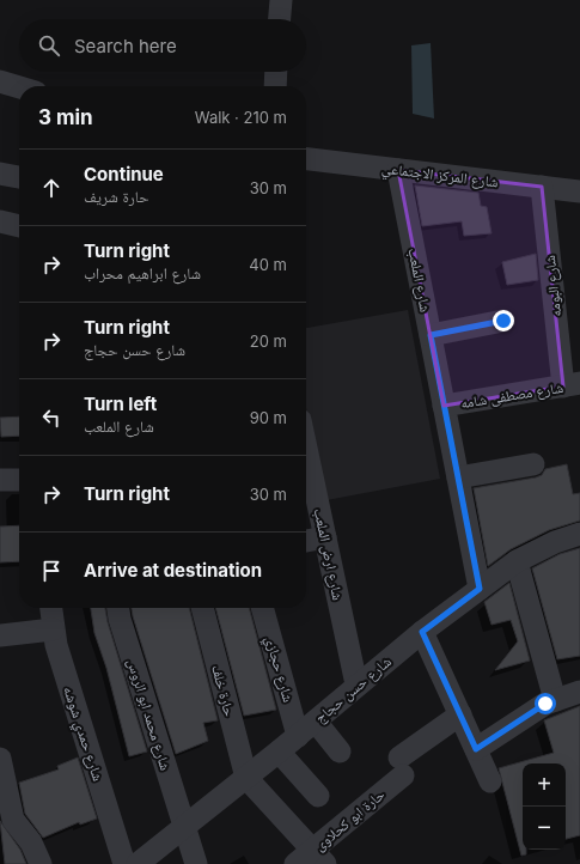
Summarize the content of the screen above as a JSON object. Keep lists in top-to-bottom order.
{
  "streets": {
    "street": [
      "شارع المركز الاجتماعي",
      "شارع الملعب",
      "شارع البومه",
      "شارع مصطفى شامه",
      "شارع ارض الملعب",
      "شارع حجازي",
      "شارع حسن حجاج",
      "حارة خلف",
      "شارع محمد ابو الروس",
      "شارع حمدي شوشه",
      "حارة ابو كحلاوى"
    ]
  },
  "crossings": [
    ["شارع المركز الاجتماعي", "شارع الملعب"],
    ["شارع المركز الاجتماعي", "شارع البومه"],
    ["شارع الملعب", "شارع مصطفى شامه"],
    ["شارع الملعب", "شارع حسن حجاج"],
    ["شارع البومه", "شارع مصطفى شامه"],
    ["شارع ارض الملعب", "شارع حسن حجاج"],
    ["شارع حجازي", "شارع حسن حجاج"],
    ["شارع حسن حجاج", "حارة خلف"],
    ["شارع حسن حجاج", "شارع محمد ابو الروس"]
  ],
  "page": {
    "search": "Search here",
    "heading": ["3 min", "Walk · 210 m"],
    "list": [
      ["Continue", "حارة شريف", "30 m"],
      ["Turn right", "شارع ابراهيم محراب", "40 m"],
      ["Turn right", "شارع حسن حجاج", "20 m"],
      ["Turn left", "شارع الملعب", "90 m"],
      ["Turn right", "30 m"],
      "Arrive at destination"
    ],
    "map_buttons": ["+", "−"]
  }
}
